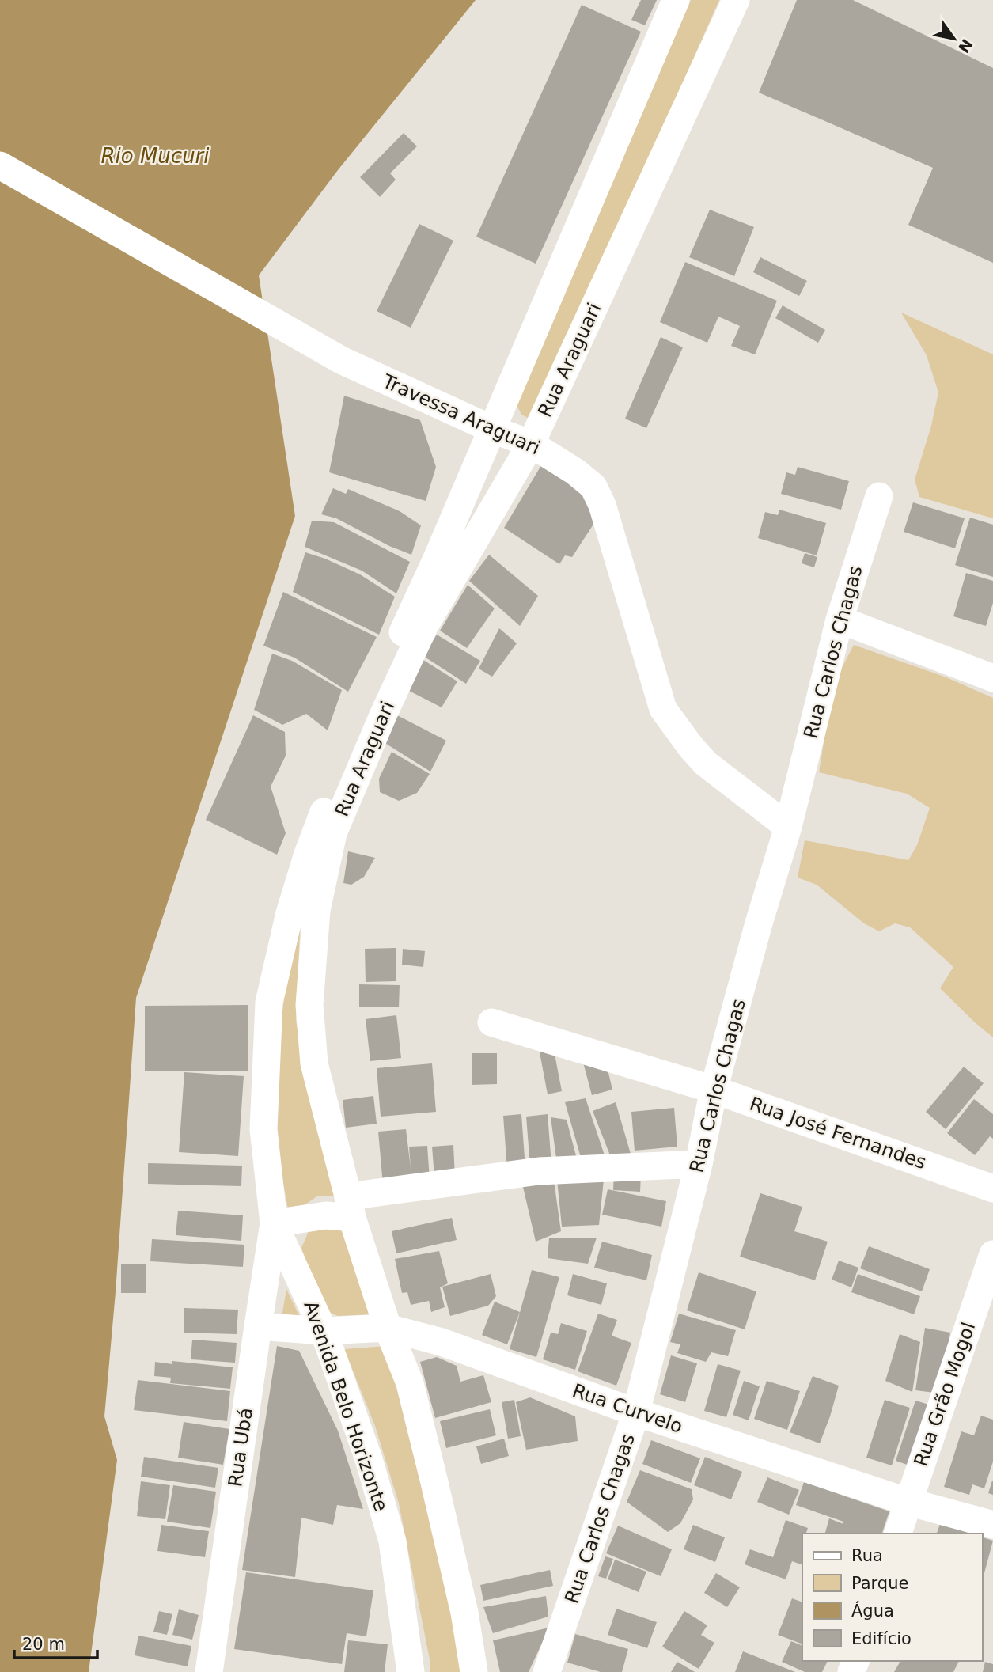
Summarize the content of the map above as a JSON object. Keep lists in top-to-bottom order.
{
  "streets": {
    "street": [
      "Rua Araguari",
      "Travessa Araguari",
      "Rua Carlos Chagas",
      "Rua José Fernandes",
      "Rua Grão Mogol",
      "Avenida Belo Horizonte",
      "Rua Curvelo",
      "Rua Ubá"
    ]
  },
  "crossings": [
    ["Rua Araguari", "Travessa Araguari"],
    ["Rua Araguari", "Avenida Belo Horizonte"],
    ["Travessa Araguari", "Rua Carlos Chagas"],
    ["Rua Carlos Chagas", "Rua José Fernandes"],
    ["Rua Carlos Chagas", "Rua Curvelo"],
    ["Rua Grão Mogol", "Rua Curvelo"],
    ["Avenida Belo Horizonte", "Rua Curvelo"],
    ["Avenida Belo Horizonte", "Rua Ubá"],
    ["Rua Curvelo", "Rua Ubá"]
  ],
  "water": ["Rio Mucuri"],
  "legend": [
    "Rua",
    "Parque",
    "Água",
    "Edifício"
  ],
  "scale_bar": "20 m",
  "north": "bottom right"
}
